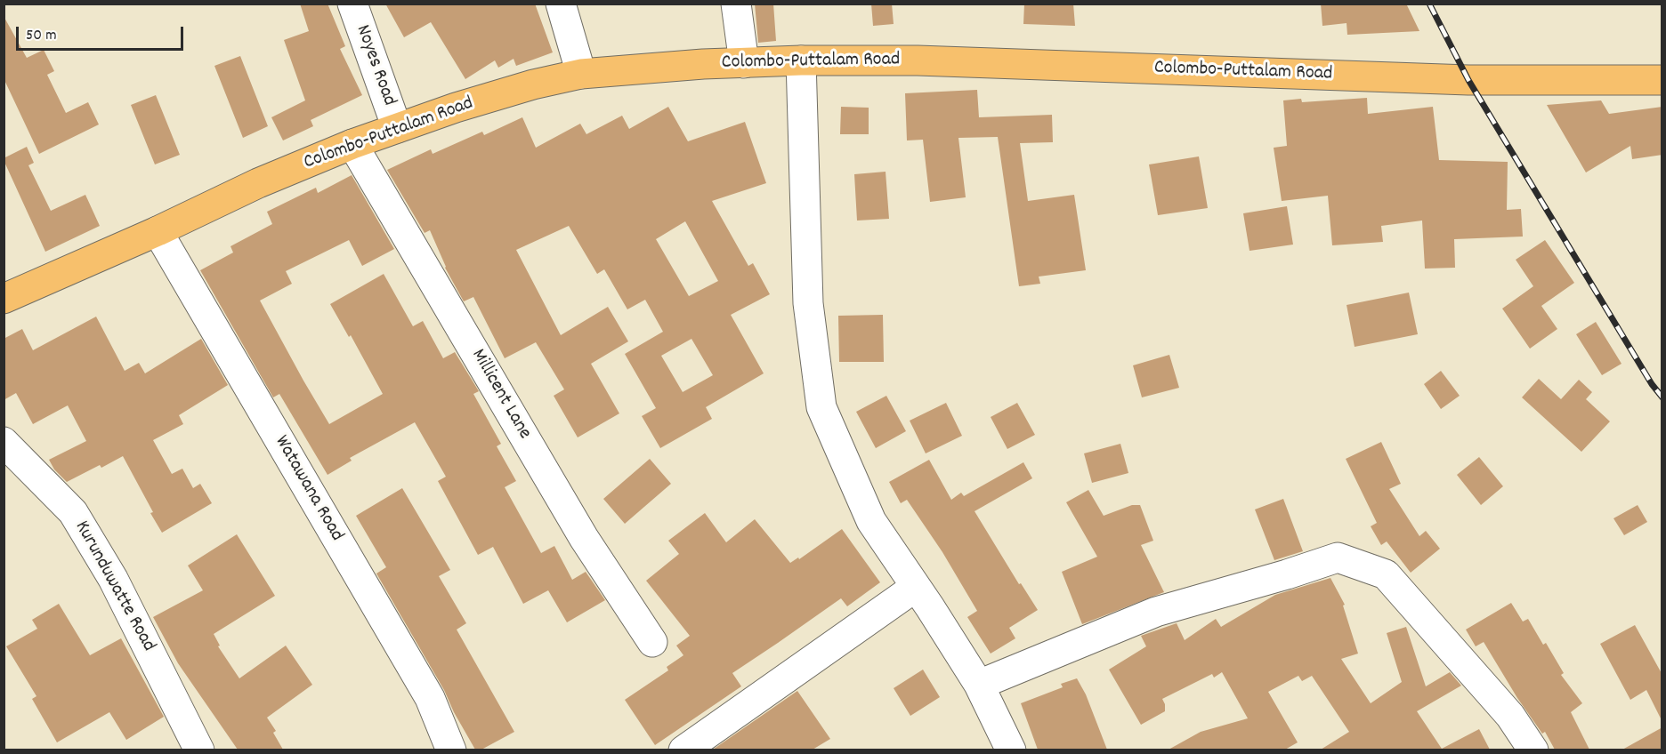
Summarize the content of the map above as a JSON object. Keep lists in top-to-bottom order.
{
  "streets": {
    "highway": ["Colombo-Puttalam Road"],
    "street": [
      "Noyes Road",
      "Millicent Lane",
      "Watawana Road",
      "Kurunduwatte Road"
    ]
  },
  "crossings": [
    ["Colombo-Puttalam Road", "Noyes Road"],
    ["Colombo-Puttalam Road", "Millicent Lane"],
    ["Colombo-Puttalam Road", "Watawana Road"]
  ],
  "scale_bar": "50 m"
}
